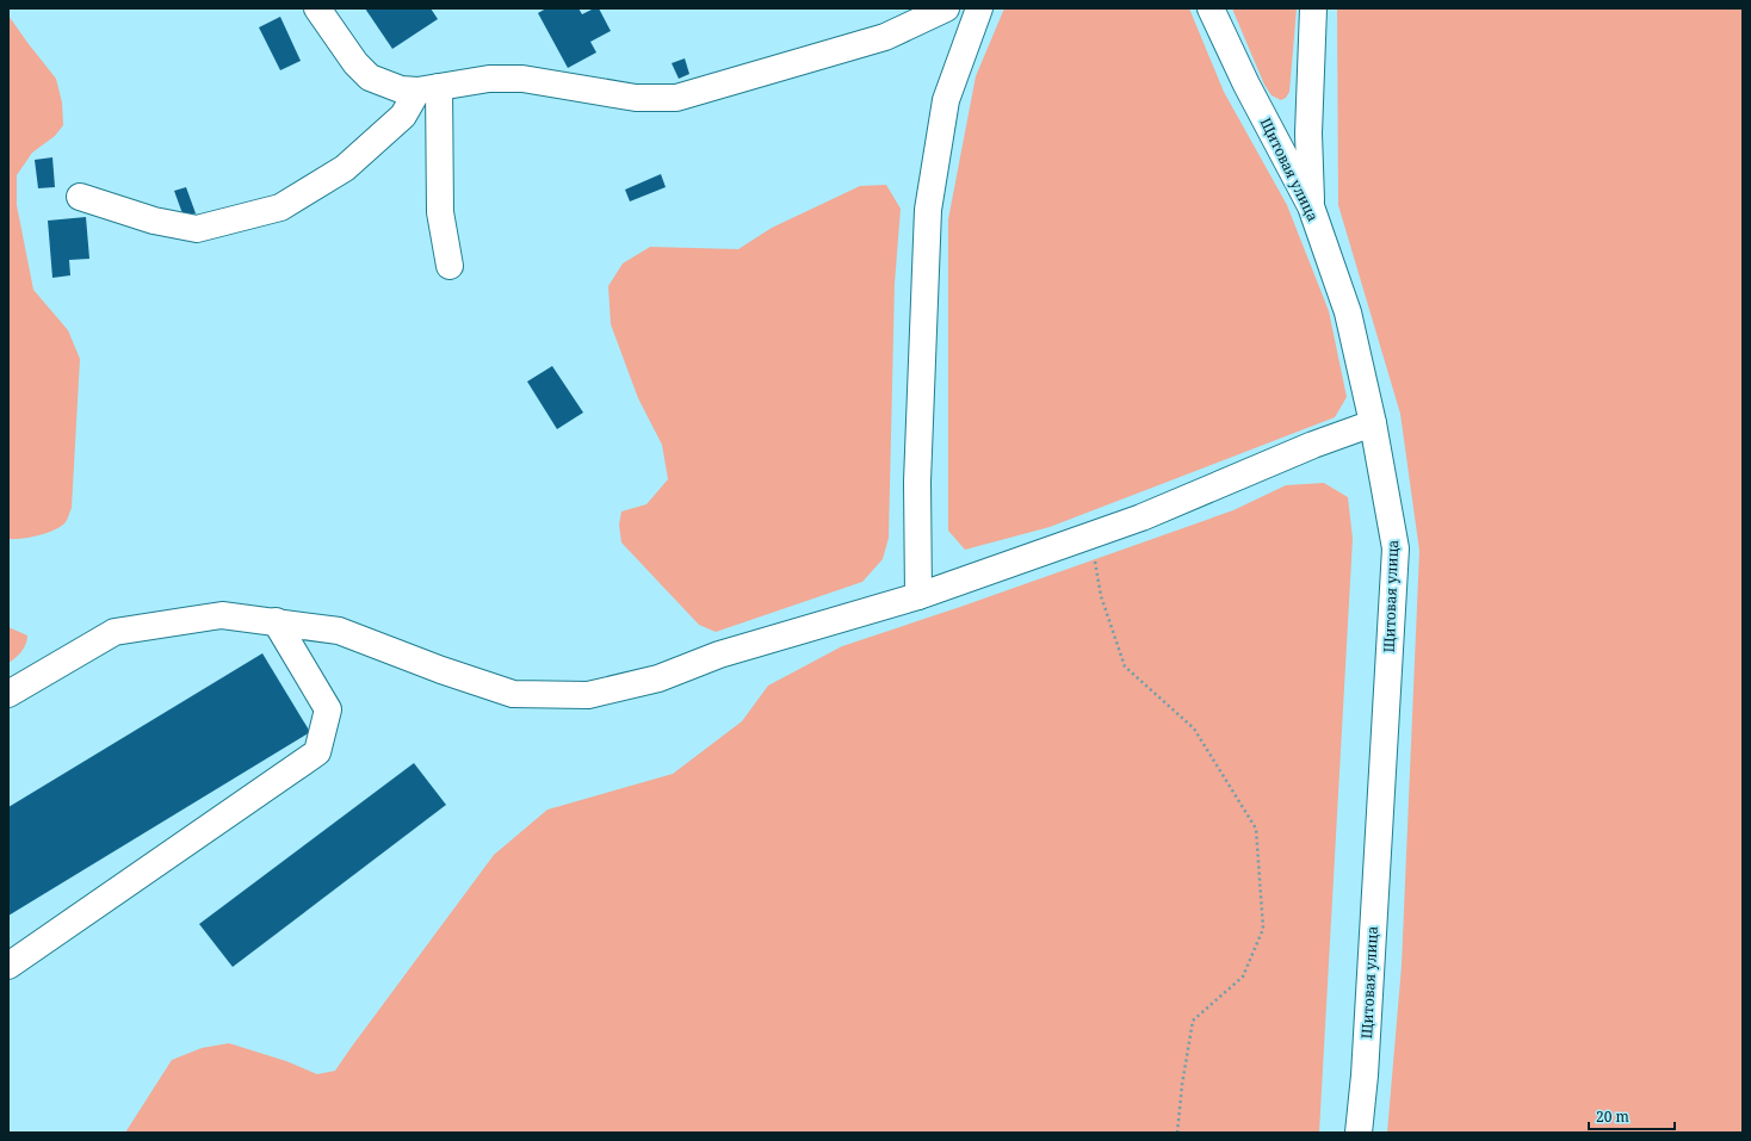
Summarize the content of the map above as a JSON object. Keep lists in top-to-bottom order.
{
  "streets": {
    "street": ["Щитовая улица"]
  },
  "scale_bar": "20 m"
}
